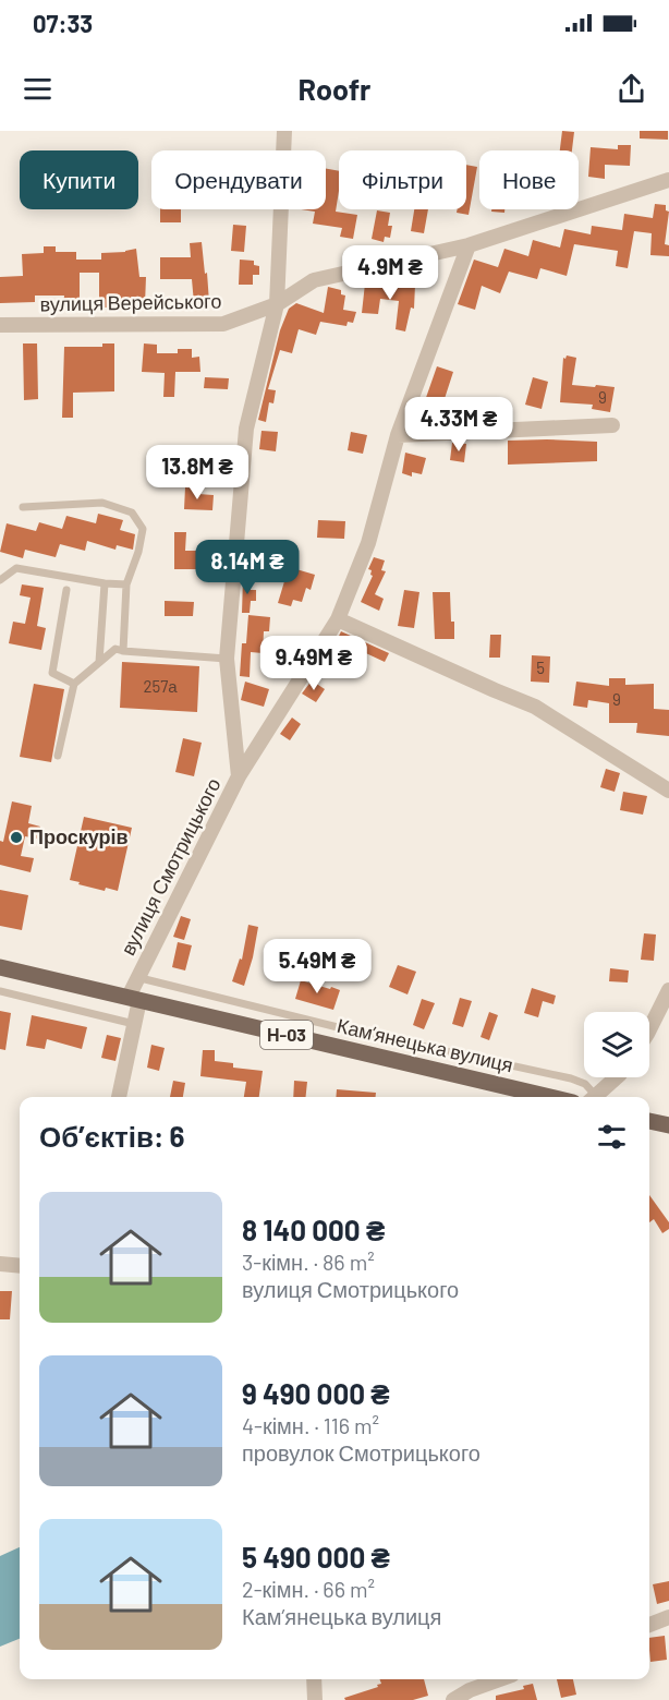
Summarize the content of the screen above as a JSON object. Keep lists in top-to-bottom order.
{
  "streets": {
    "main road": ["Н-03", "Камʼянецька вулиця"],
    "street": ["вулиця Верейського", "вулиця Смотрицького"]
  },
  "crossings": [
    ["вулиця Верейського", "вулиця Смотрицького"],
    ["вулиця Смотрицького", "Камʼянецька вулиця"]
  ],
  "places": ["Проскурів"],
  "house_numbers": [
    "9",
    "5",
    "257а",
    "9"
  ],
  "page": {
    "status": "07:33",
    "header": "Roofr",
    "chip": [
      "Купити",
      "Орендувати",
      "Фільтри",
      "Нове"
    ],
    "price": [
      "4.9M ₴",
      "4.33M ₴",
      "13.8M ₴",
      "8.14M ₴",
      "9.49M ₴",
      "5.49M ₴"
    ],
    "heading": "Об’єктів: 6",
    "list": [
      {
        "name": "8 140 000 ₴",
        "note": "3-кімн. · 86 m² · вулиця Смотрицького"
      },
      {
        "name": "9 490 000 ₴",
        "note": "4-кімн. · 116 m² · провулок Смотрицького"
      },
      {
        "name": "5 490 000 ₴",
        "note": "2-кімн. · 66 m² · Камʼянецька вулиця"
      }
    ]
  }
}
